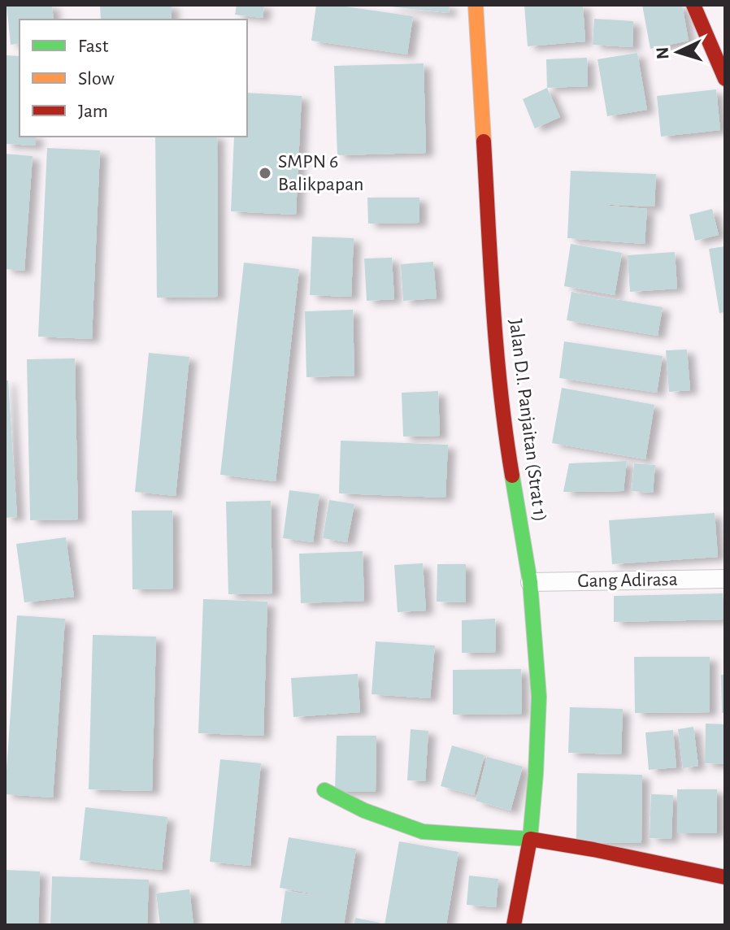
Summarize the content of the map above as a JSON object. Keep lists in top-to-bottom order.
{
  "streets": {
    "street": ["Jalan D.I. Panjaitan (Strat 1)"],
    "lane": ["Gang Adirasa"]
  },
  "crossings": [
    ["Jalan D.I. Panjaitan (Strat 1)", "Gang Adirasa"]
  ],
  "places": ["SMPN 6 Balikpapan"],
  "legend": ["Fast", "Slow", "Jam"],
  "north": "left"
}
